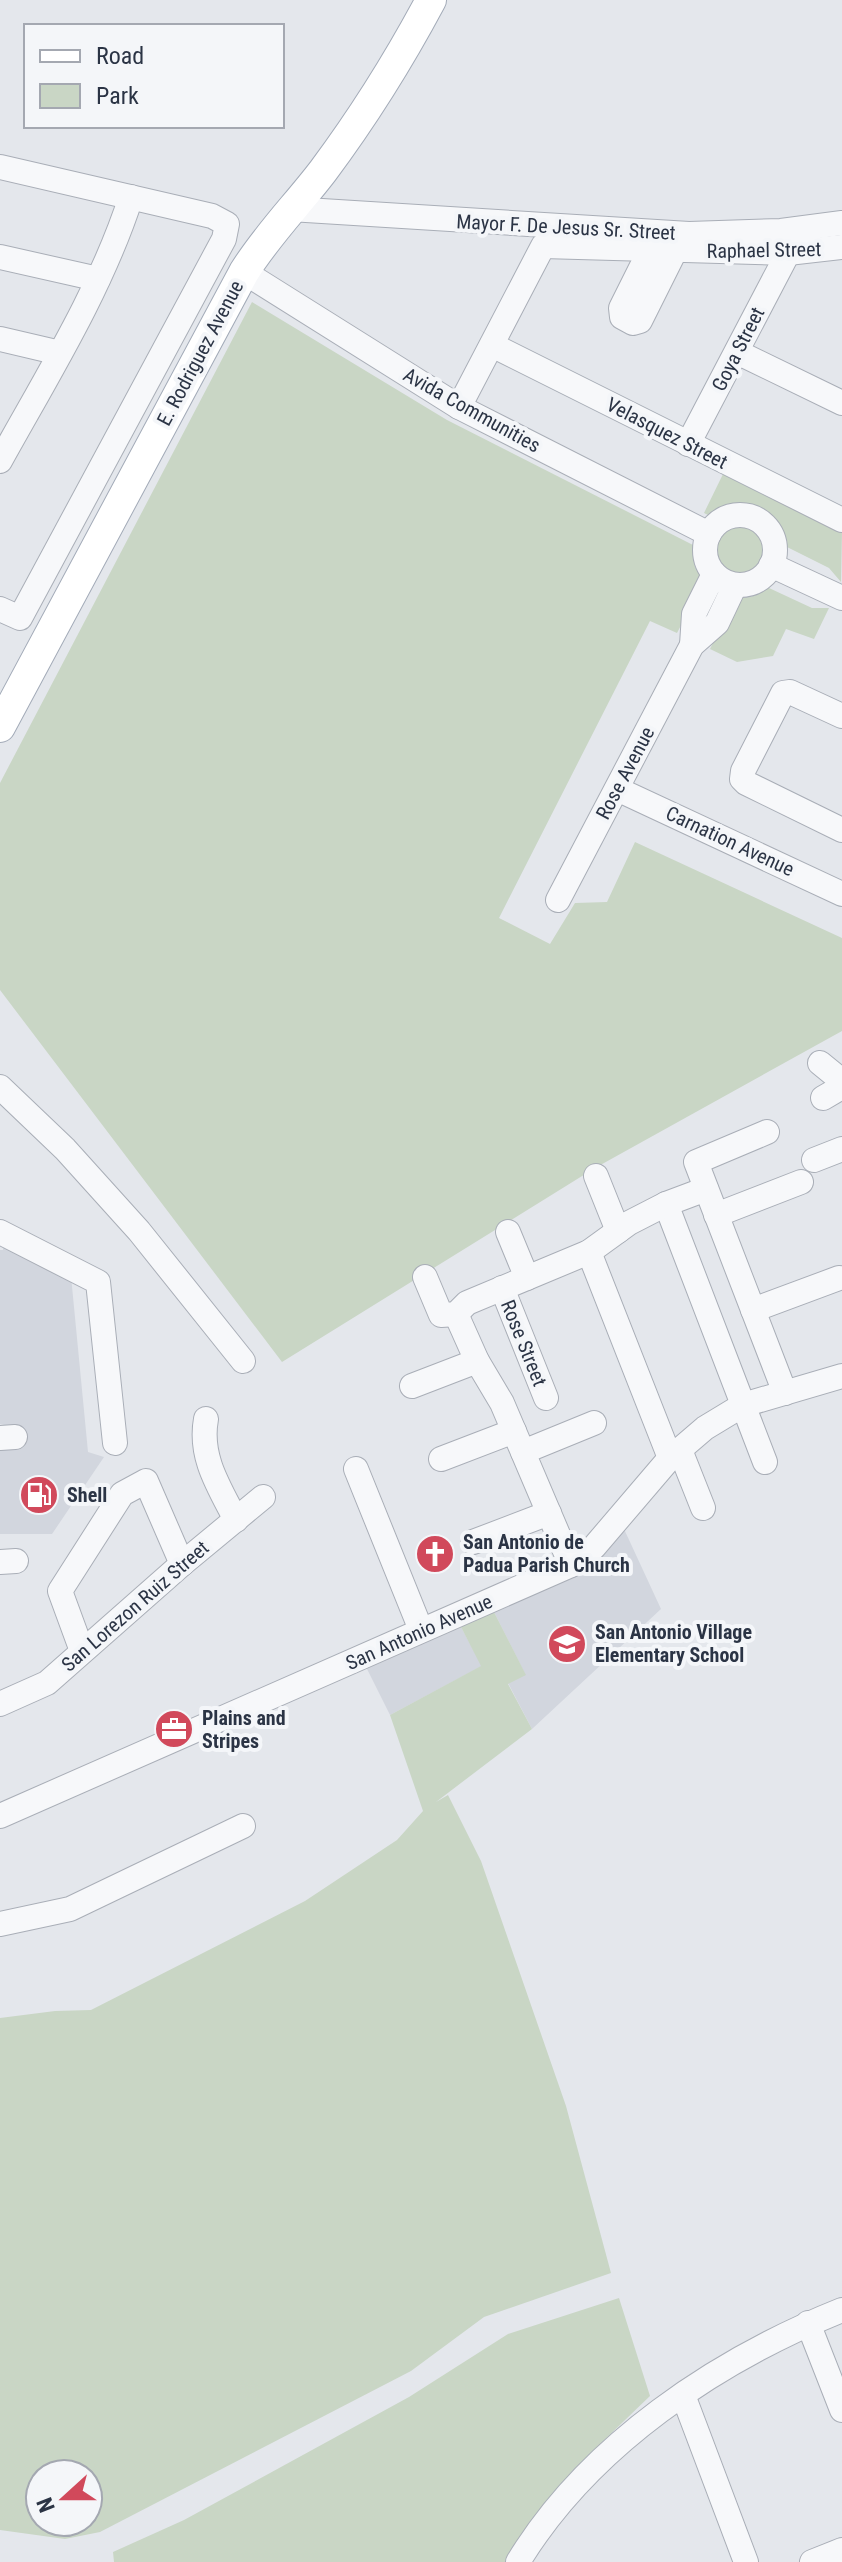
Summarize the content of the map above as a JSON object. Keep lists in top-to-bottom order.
{
  "streets": {
    "main road": ["E. Rodriguez Avenue"],
    "street": [
      "Mayor F. De Jesus Sr. Street",
      "Raphael Street",
      "Goya Street",
      "Avida Communities",
      "Velasquez Street",
      "Rose Avenue",
      "Carnation Avenue",
      "Rose Street",
      "San Lorezon Ruiz Street",
      "San Antonio Avenue"
    ]
  },
  "crossings": [
    ["Mayor F. De Jesus Sr. Street", "E. Rodriguez Avenue"],
    ["Raphael Street", "Goya Street"],
    ["Raphael Street", "Velasquez Street"],
    ["Goya Street", "Velasquez Street"],
    ["E. Rodriguez Avenue", "Avida Communities"],
    ["Avida Communities", "Rose Avenue"],
    ["Rose Avenue", "Carnation Avenue"]
  ],
  "places": {
    "fuel station": ["Shell"],
    "church": ["San Antonio de Padua Parish Church"],
    "school or university": ["San Antonio Village Elementary School"],
    "office": ["Plains and Stripes"]
  },
  "legend": ["Road", "Park"],
  "north": "left"
}
